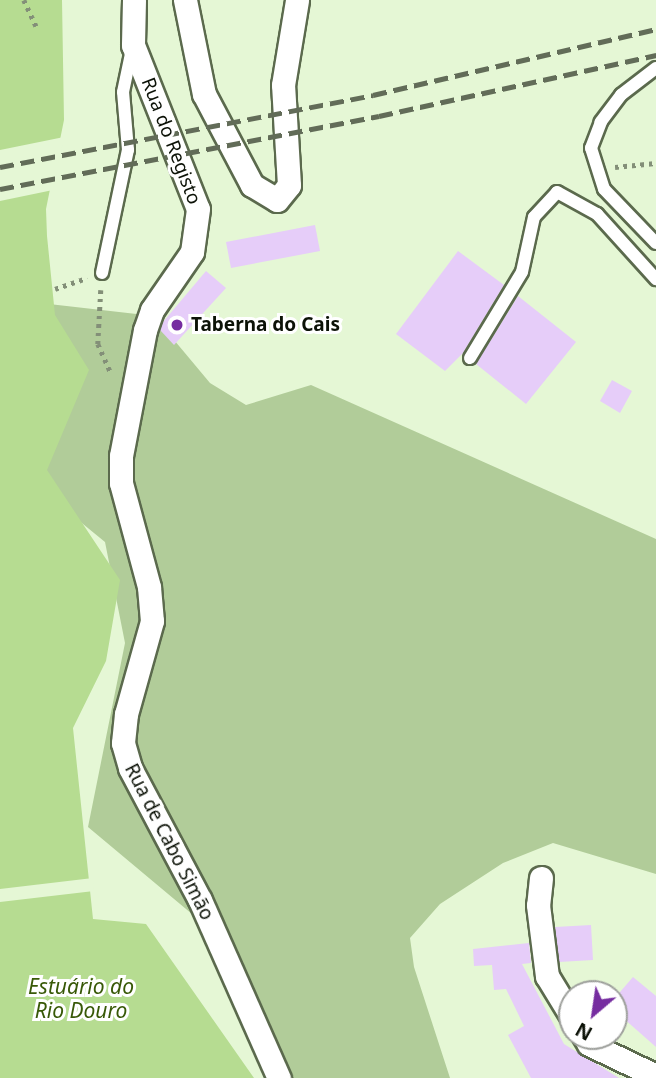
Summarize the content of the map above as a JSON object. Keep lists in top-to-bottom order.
{
  "streets": {
    "street": ["Rua do Registo", "Rua de Cabo Simão"]
  },
  "crossings": [
    ["Rua do Registo", "Rua de Cabo Simão"]
  ],
  "water": ["Estuário do Rio Douro"],
  "places": ["Taberna do Cais"],
  "north": "bottom left"
}
